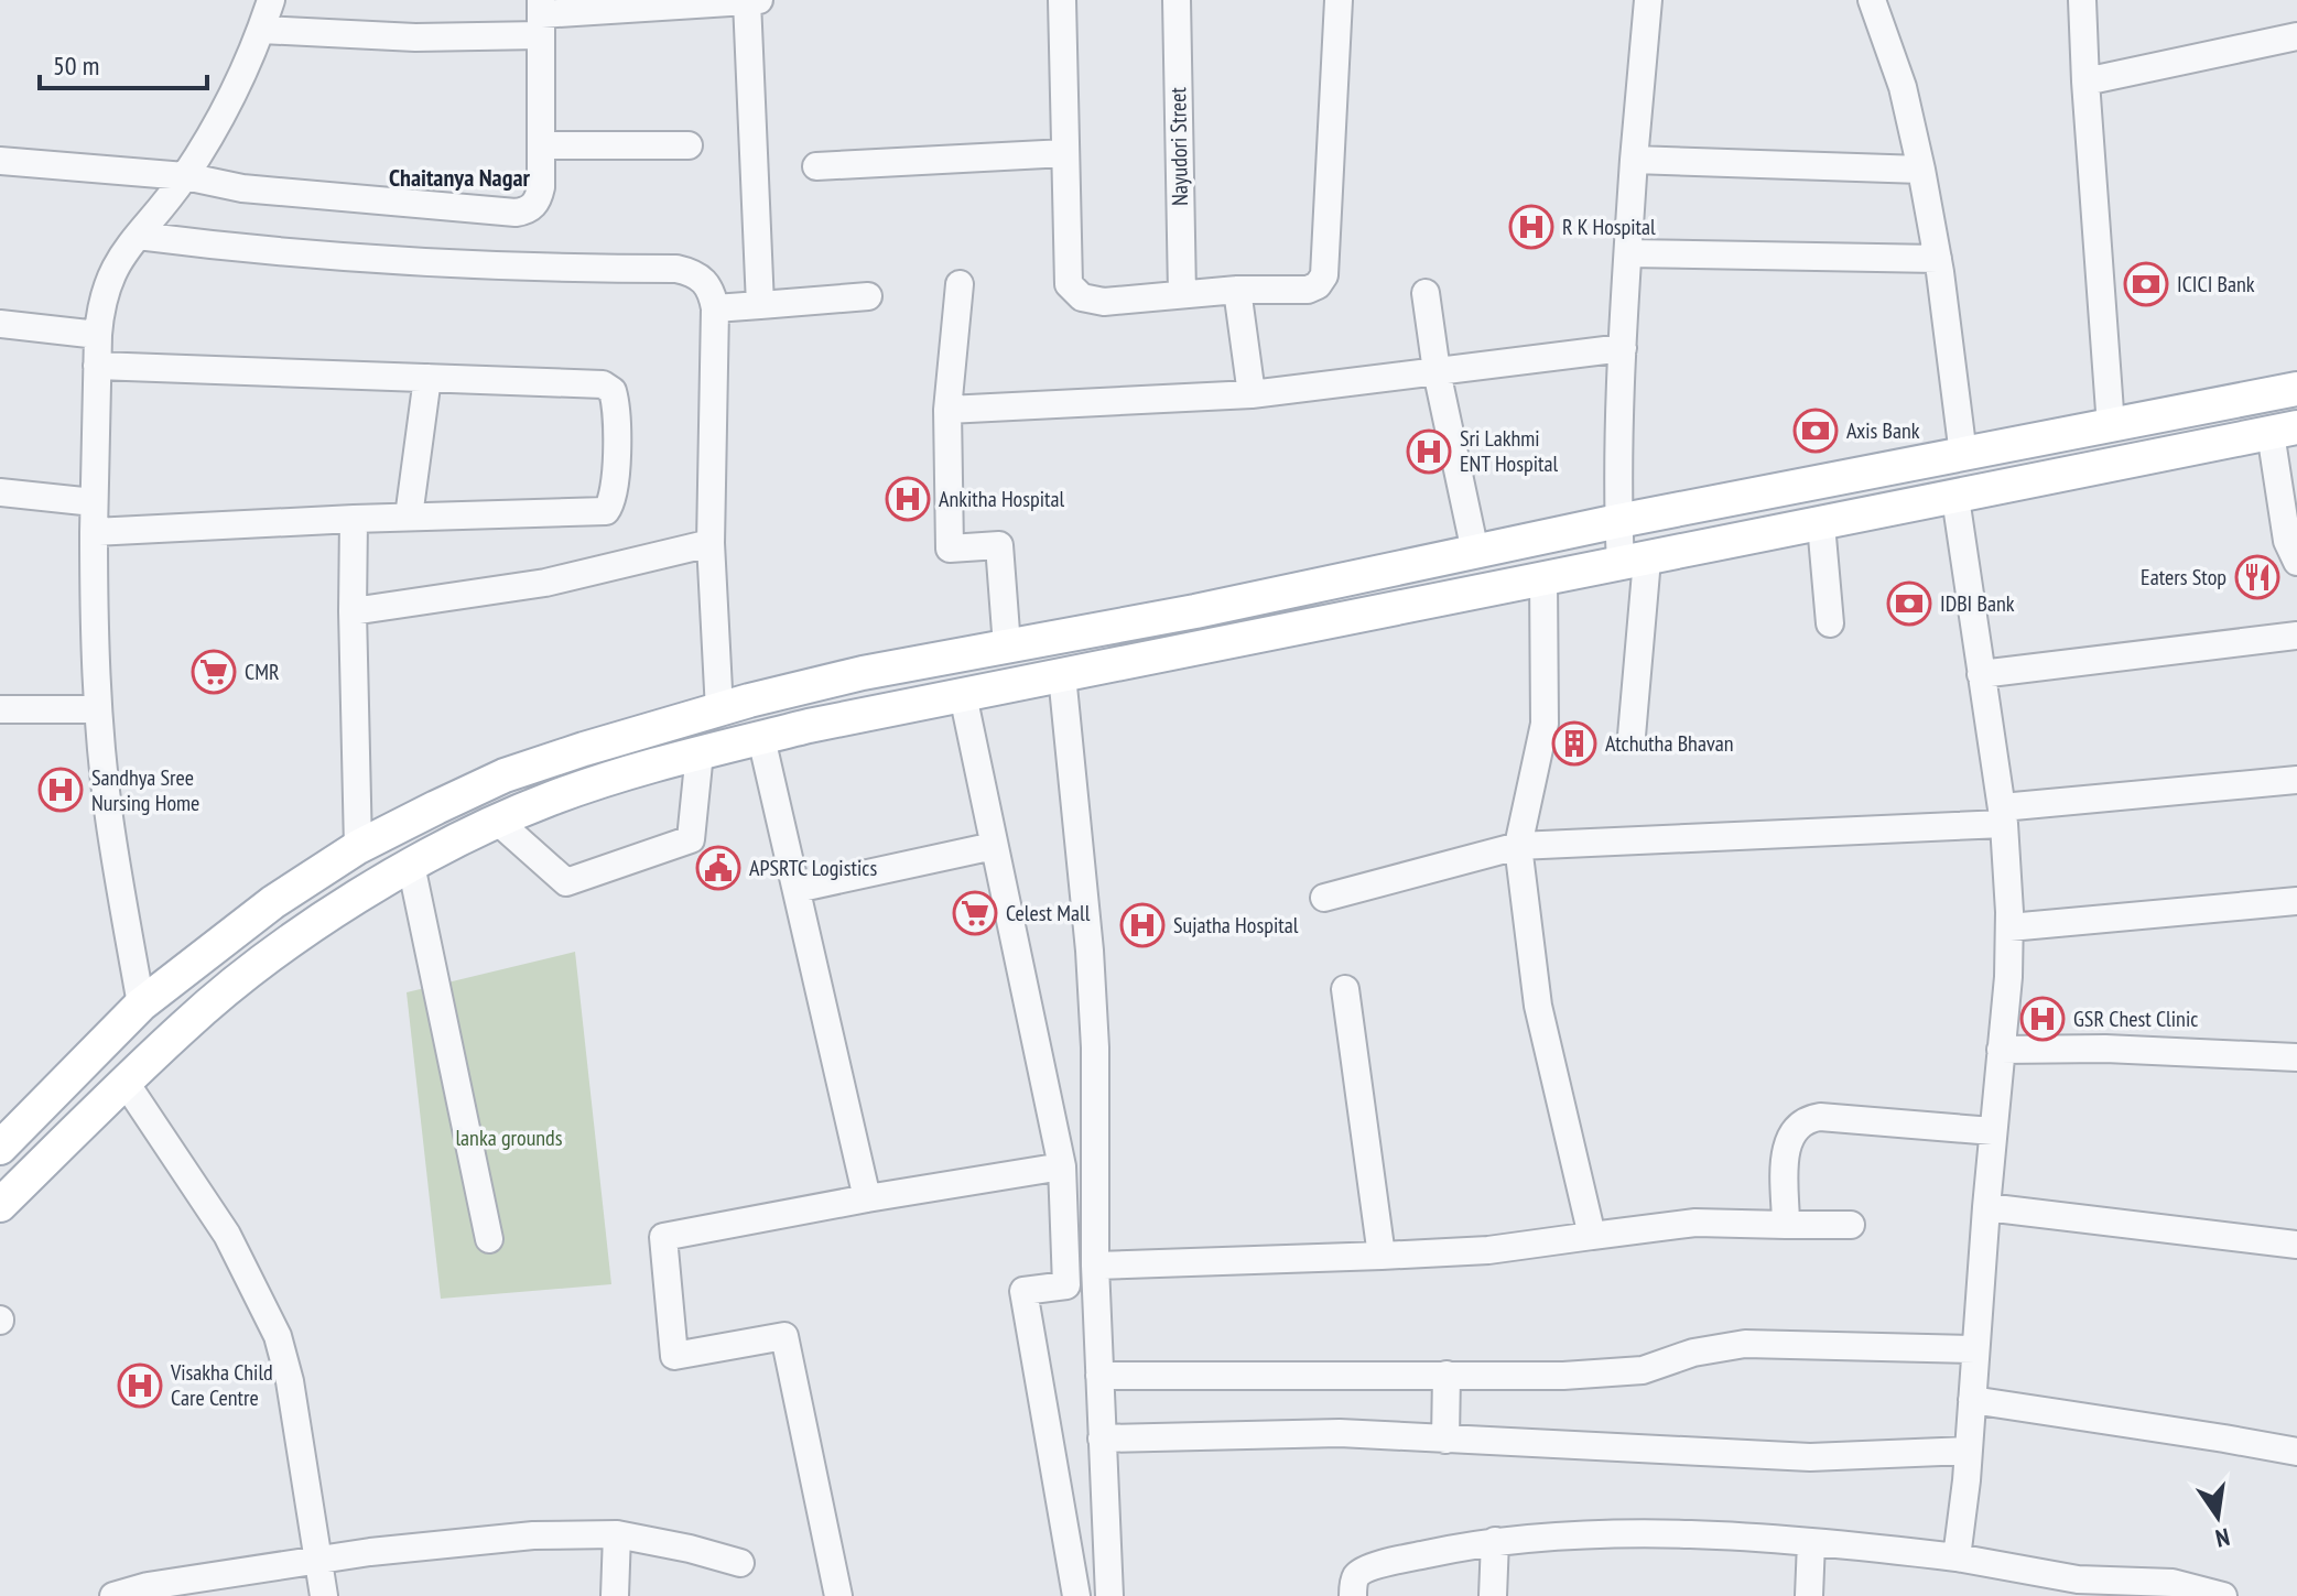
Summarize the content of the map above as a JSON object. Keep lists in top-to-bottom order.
{
  "streets": {
    "street": ["Nayudori Street"]
  },
  "districts": ["Chaitanya Nagar"],
  "parks": ["lanka grounds"],
  "places": {
    "hospital": [
      "R K Hospital",
      "Sri Lakhmi ENT Hospital",
      "Ankitha Hospital",
      "Sandhya Sree Nursing Home",
      "Sujatha Hospital",
      "GSR Chest Clinic",
      "Visakha Child Care Centre"
    ],
    "bank": ["ICICI Bank", "Axis Bank", "IDBI Bank"],
    "restaurant": ["Eaters Stop"],
    "supermarket": ["CMR", "Celest Mall"],
    "building": ["Atchutha Bhavan"],
    "public building": ["APSRTC Logistics"]
  },
  "scale_bar": "50 m",
  "north": "bottom"
}
